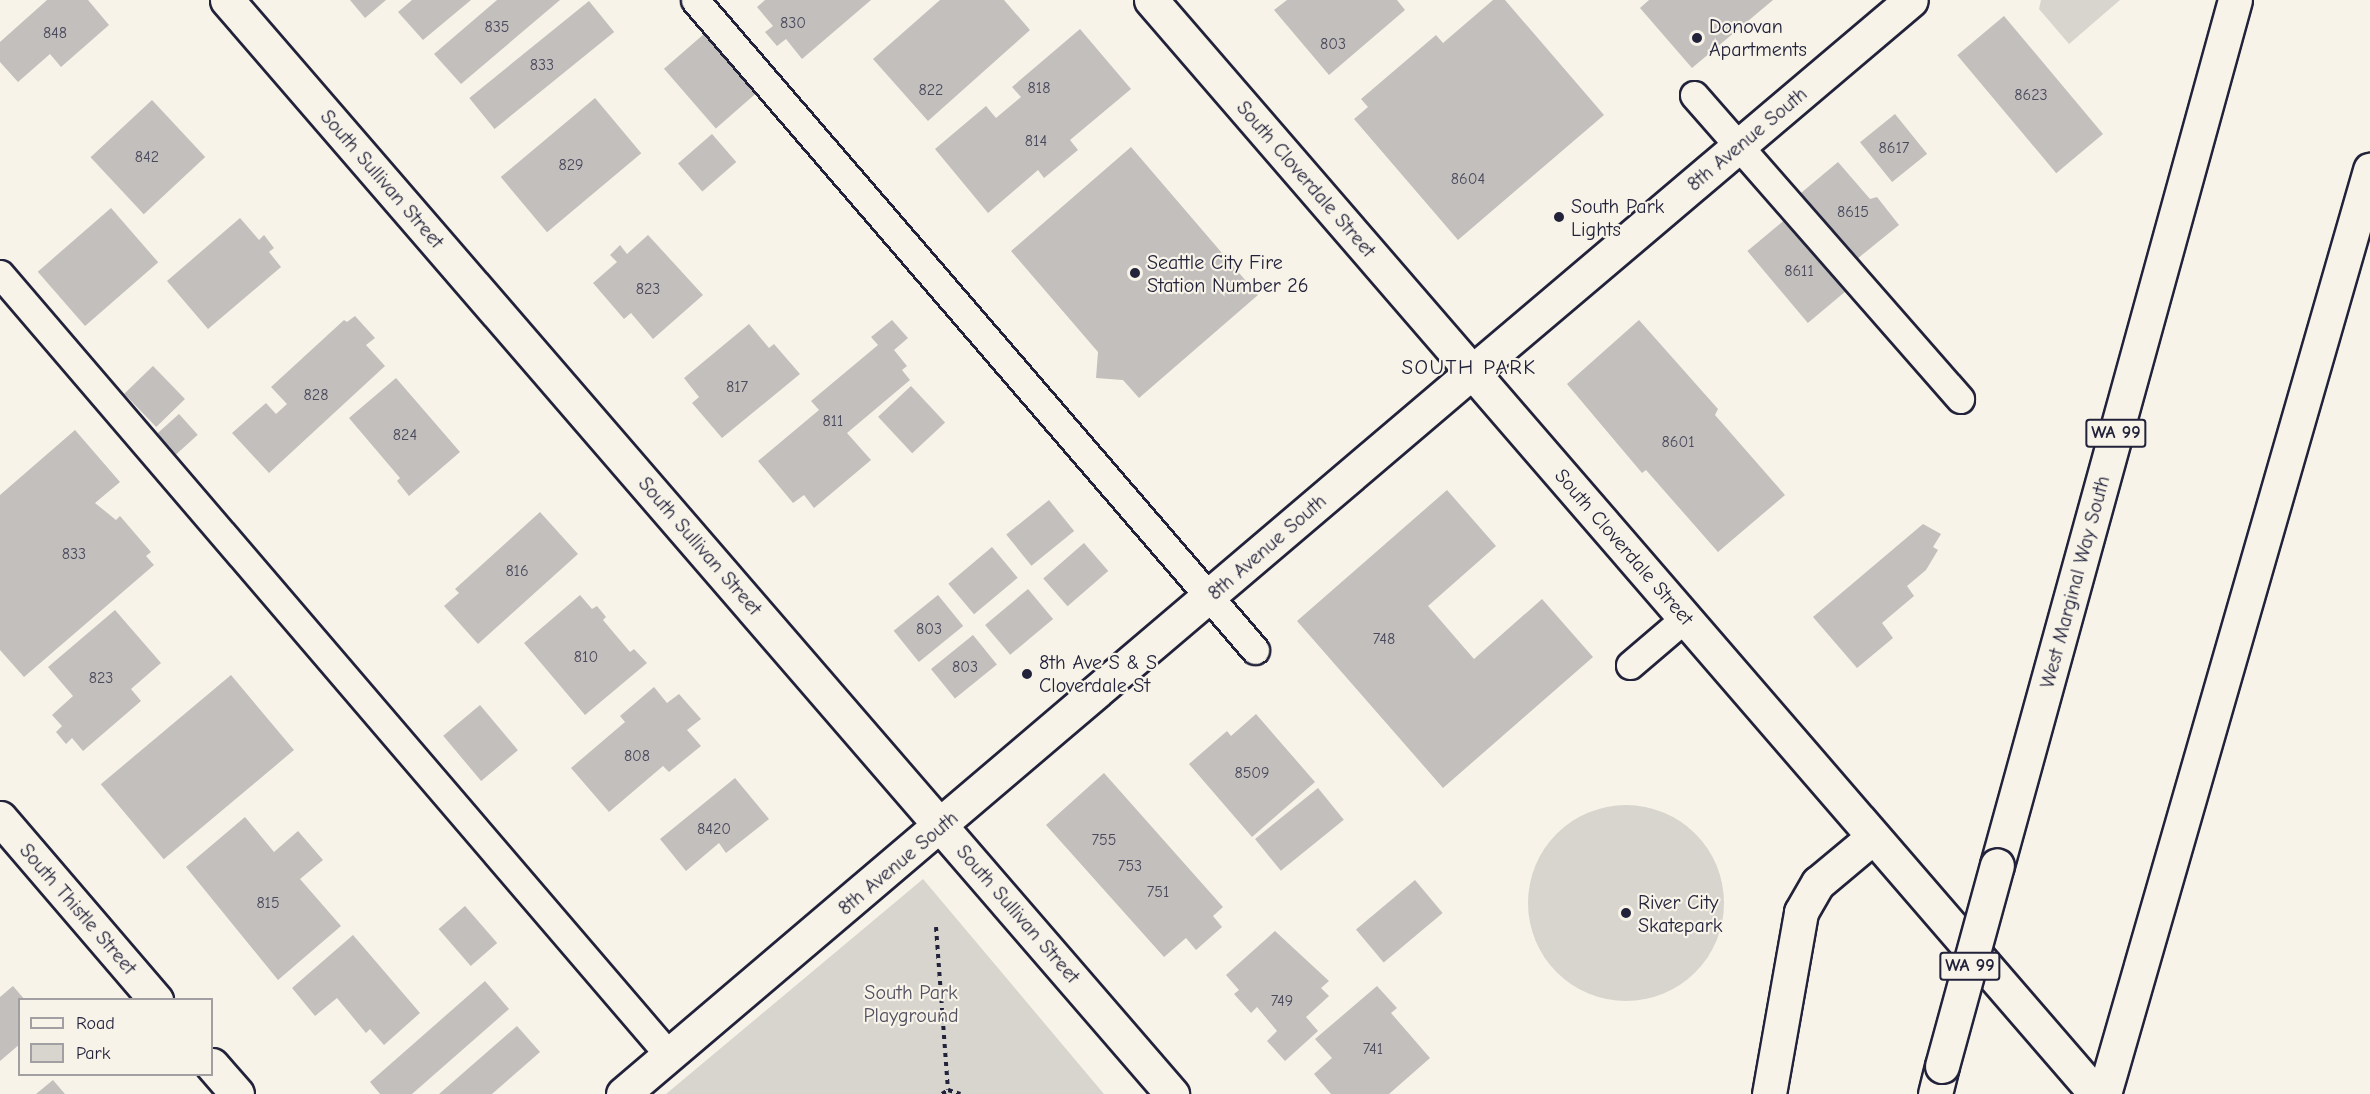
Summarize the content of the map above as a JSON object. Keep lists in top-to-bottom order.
{
  "streets": {
    "main road": [
      "8th Avenue South",
      "South Sullivan Street",
      "South Cloverdale Street",
      "WA 99",
      "West Marginal Way South",
      "South Thistle Street"
    ]
  },
  "crossings": [
    ["8th Avenue South", "South Sullivan Street"],
    ["8th Avenue South", "South Cloverdale Street"]
  ],
  "districts": ["SOUTH PARK"],
  "parks": ["South Park Playground"],
  "places": [
    "Donovan Apartments",
    "South Park Lights",
    "Seattle City Fire Station Number 26",
    "8th Ave S & S Cloverdale St",
    "River City Skatepark"
  ],
  "house_numbers": [
    "830",
    "835",
    "848",
    "803",
    "833",
    "818",
    "822",
    "8623",
    "814",
    "8617",
    "842",
    "829",
    "8604",
    "8615",
    "8611",
    "823",
    "817",
    "828",
    "811",
    "824",
    "8601",
    "833",
    "816",
    "803",
    "748",
    "810",
    "803",
    "823",
    "808",
    "8509",
    "8420",
    "755",
    "753",
    "751",
    "815",
    "749",
    "741"
  ],
  "legend": ["Road", "Park"]
}
